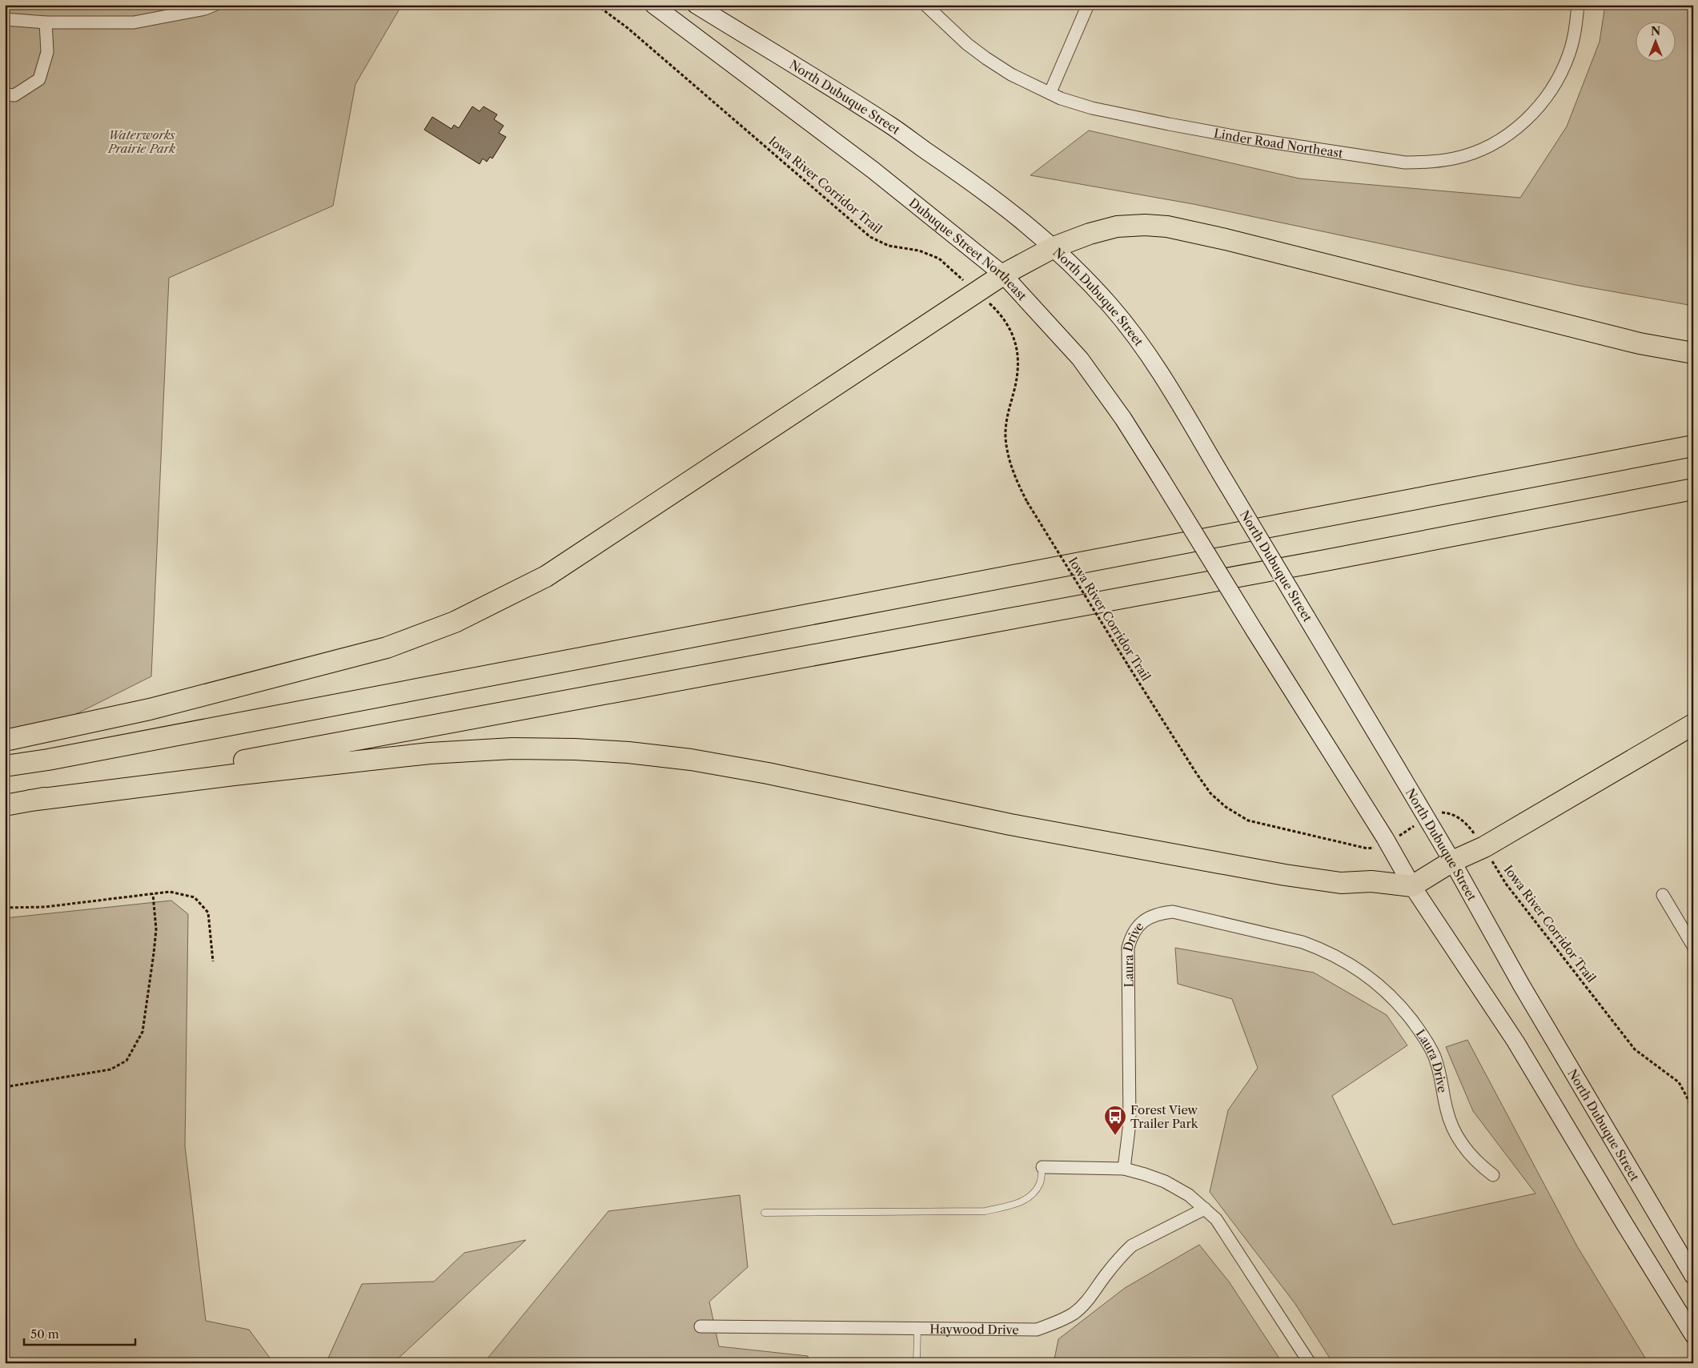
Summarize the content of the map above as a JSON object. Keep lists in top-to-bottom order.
{
  "streets": {
    "main road": ["North Dubuque Street", "Dubuque Street Northeast"],
    "street": ["Linder Road Northeast", "Laura Drive", "Haywood Drive"],
    "path": ["Iowa River Corridor Trail"]
  },
  "crossings": [
    ["North Dubuque Street", "Iowa River Corridor Trail"],
    ["Iowa River Corridor Trail", "Dubuque Street Northeast"]
  ],
  "parks": ["Waterworks Prairie Park"],
  "places": {
    "bus stop": ["Forest View Trailer Park"]
  },
  "scale_bar": "50 m",
  "north": "top"
}
